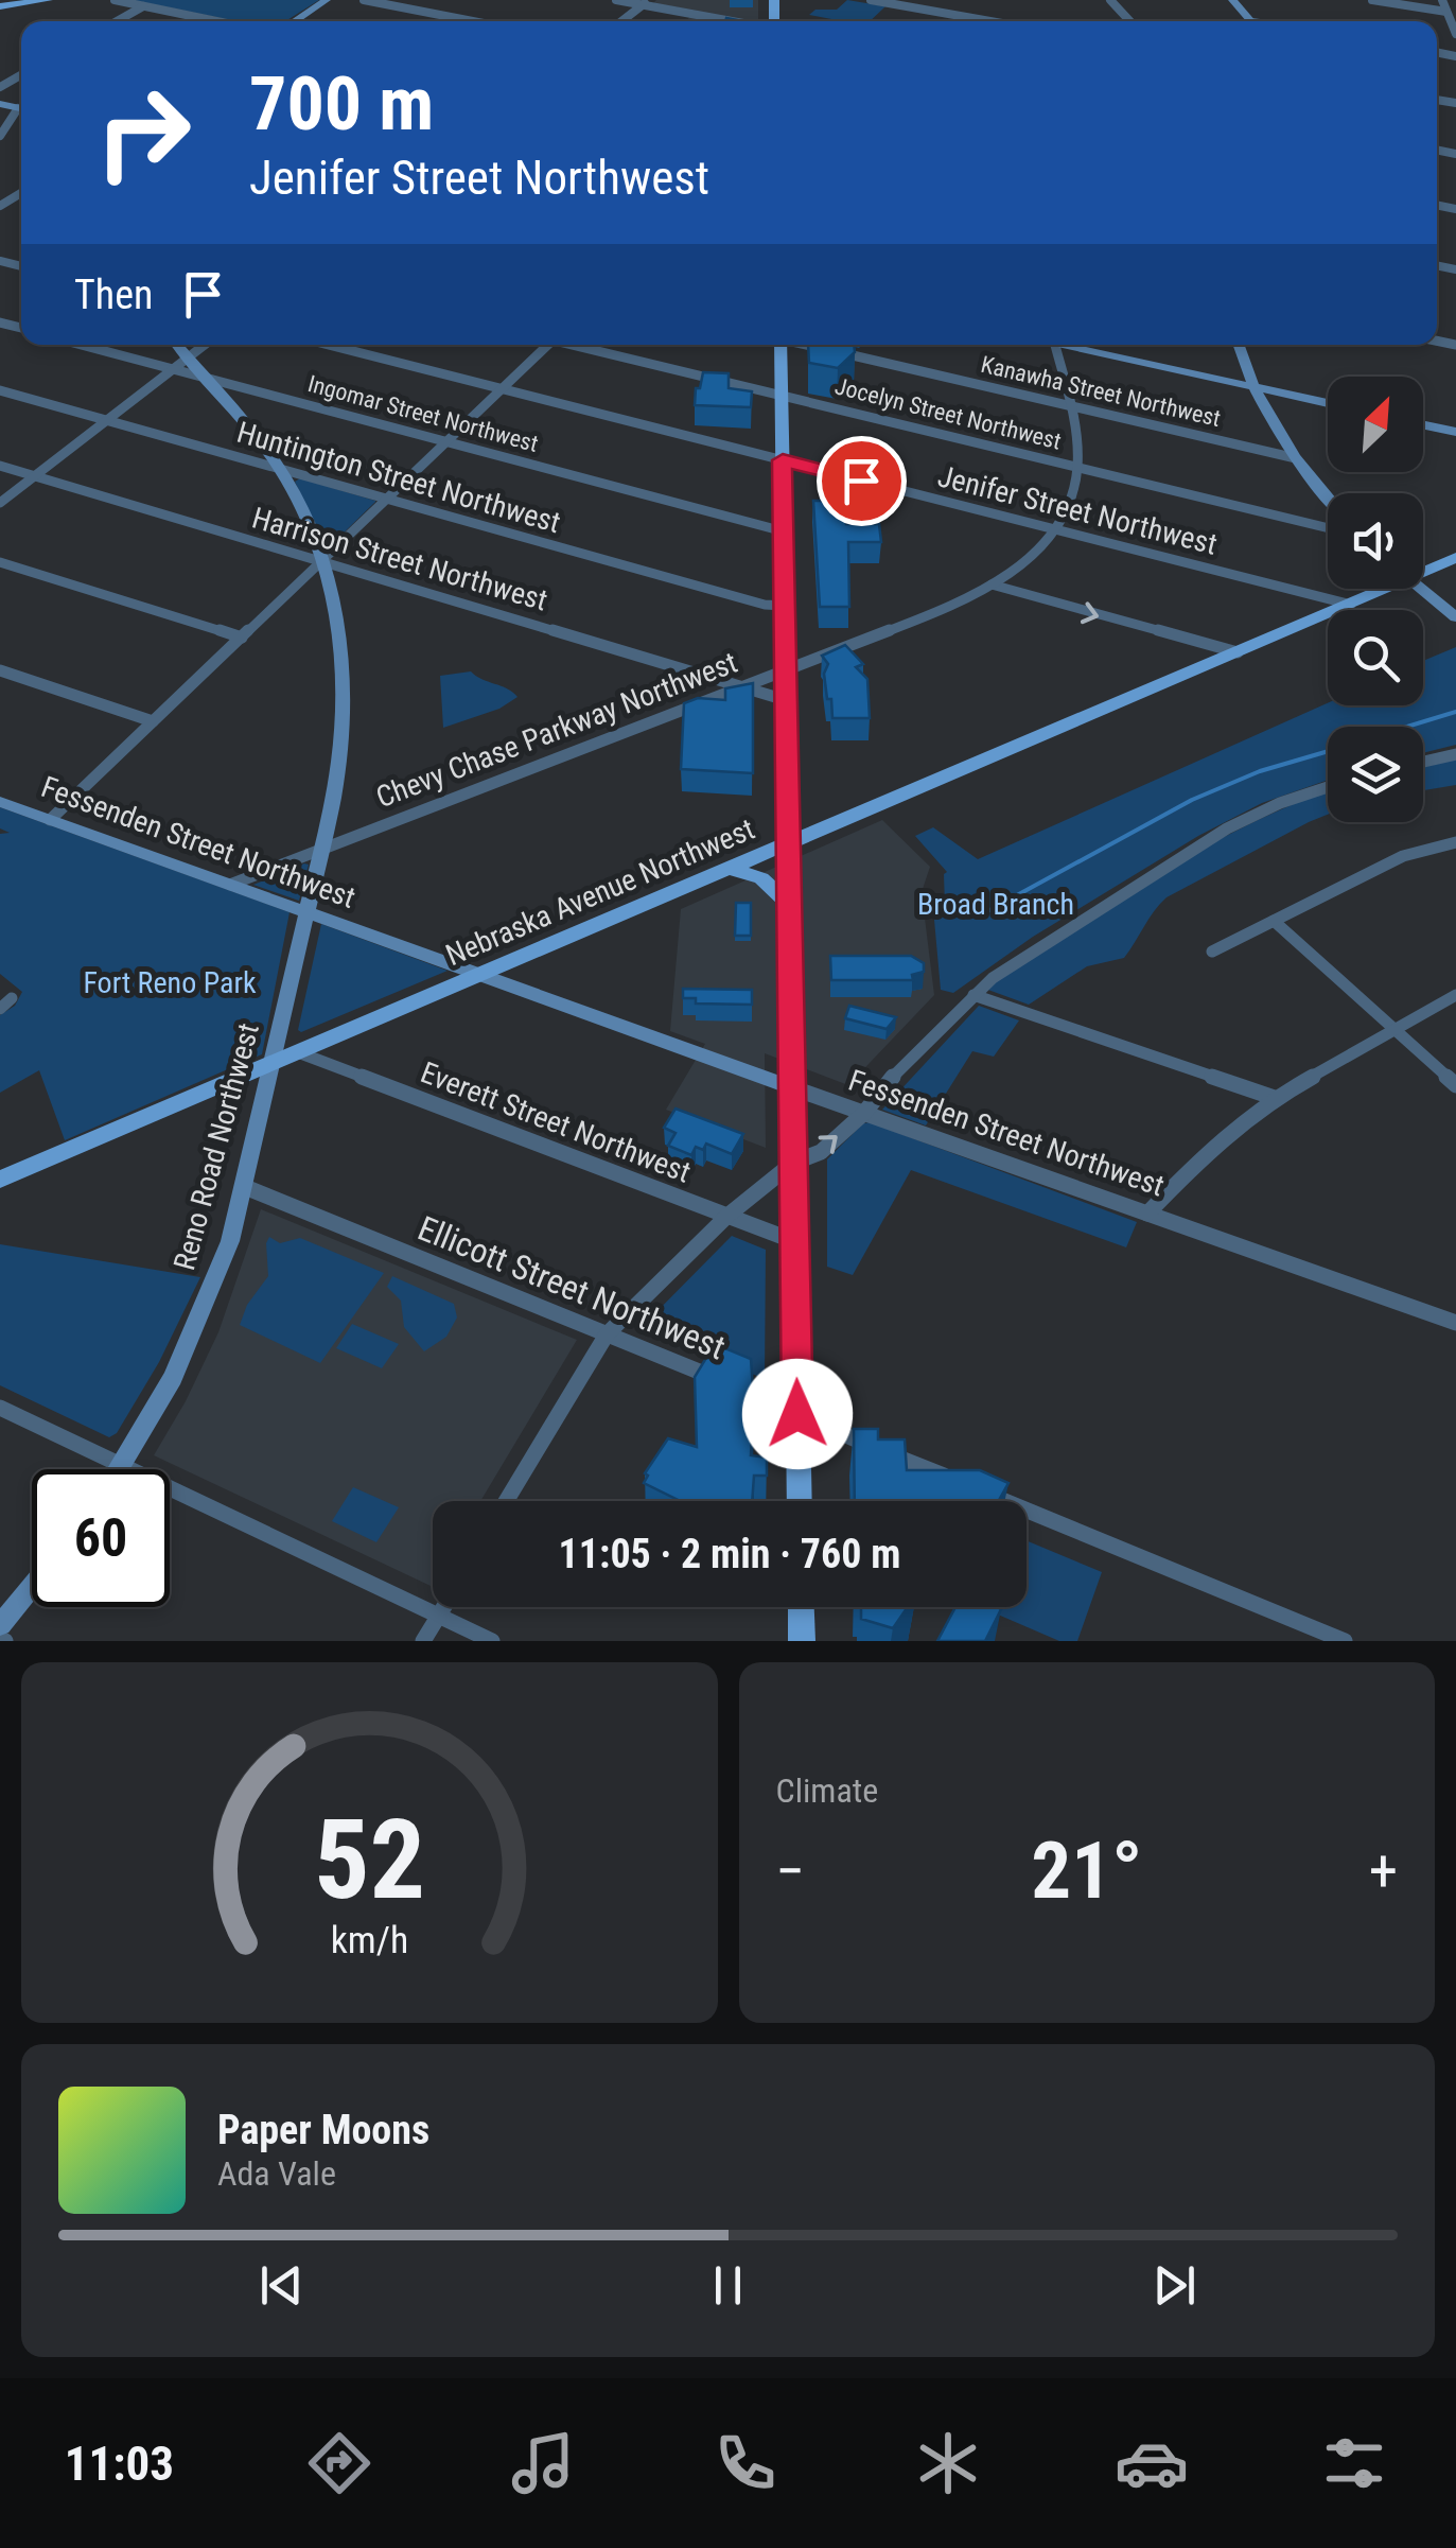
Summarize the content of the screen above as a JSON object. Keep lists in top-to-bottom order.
{
  "streets": {
    "main road": ["Fessenden Street Northwest", "Nebraska Avenue Northwest", "Reno Road Northwest"],
    "street": [
      "Kanawha Street Northwest",
      "Ingomar Street Northwest",
      "Jocelyn Street Northwest",
      "Huntington Street Northwest",
      "Jenifer Street Northwest",
      "Harrison Street Northwest",
      "Chevy Chase Parkway Northwest",
      "Everett Street Northwest",
      "Ellicott Street Northwest"
    ]
  },
  "crossings": [
    ["Kanawha Street Northwest", "Chevy Chase Parkway Northwest"],
    ["Ingomar Street Northwest", "Reno Road Northwest"],
    ["Jocelyn Street Northwest", "Chevy Chase Parkway Northwest"],
    ["Huntington Street Northwest", "Reno Road Northwest"],
    ["Jenifer Street Northwest", "Chevy Chase Parkway Northwest"],
    ["Jenifer Street Northwest", "Nebraska Avenue Northwest"],
    ["Harrison Street Northwest", "Chevy Chase Parkway Northwest"],
    ["Harrison Street Northwest", "Reno Road Northwest"],
    ["Chevy Chase Parkway Northwest", "Fessenden Street Northwest"],
    ["Chevy Chase Parkway Northwest", "Reno Road Northwest"],
    ["Fessenden Street Northwest", "Nebraska Avenue Northwest"],
    ["Fessenden Street Northwest", "Reno Road Northwest"],
    ["Nebraska Avenue Northwest", "Everett Street Northwest"],
    ["Nebraska Avenue Northwest", "Reno Road Northwest"],
    ["Reno Road Northwest", "Ellicott Street Northwest"]
  ],
  "parks": ["Broad Branch", "Fort Reno Park"],
  "north": "top right",
  "page": {
    "turn": ["700 m", "Jenifer Street Northwest"],
    "then": "Then",
    "limit": "60",
    "trip": "11:05 · 2 min · 760 m",
    "tile": "Climate",
    "heat": ["−", "21°", "+"],
    "song": ["Paper Moons", "Ada Vale"],
    "tabs": "11:03",
    "gauge": ["52", "km/h"]
  }
}
